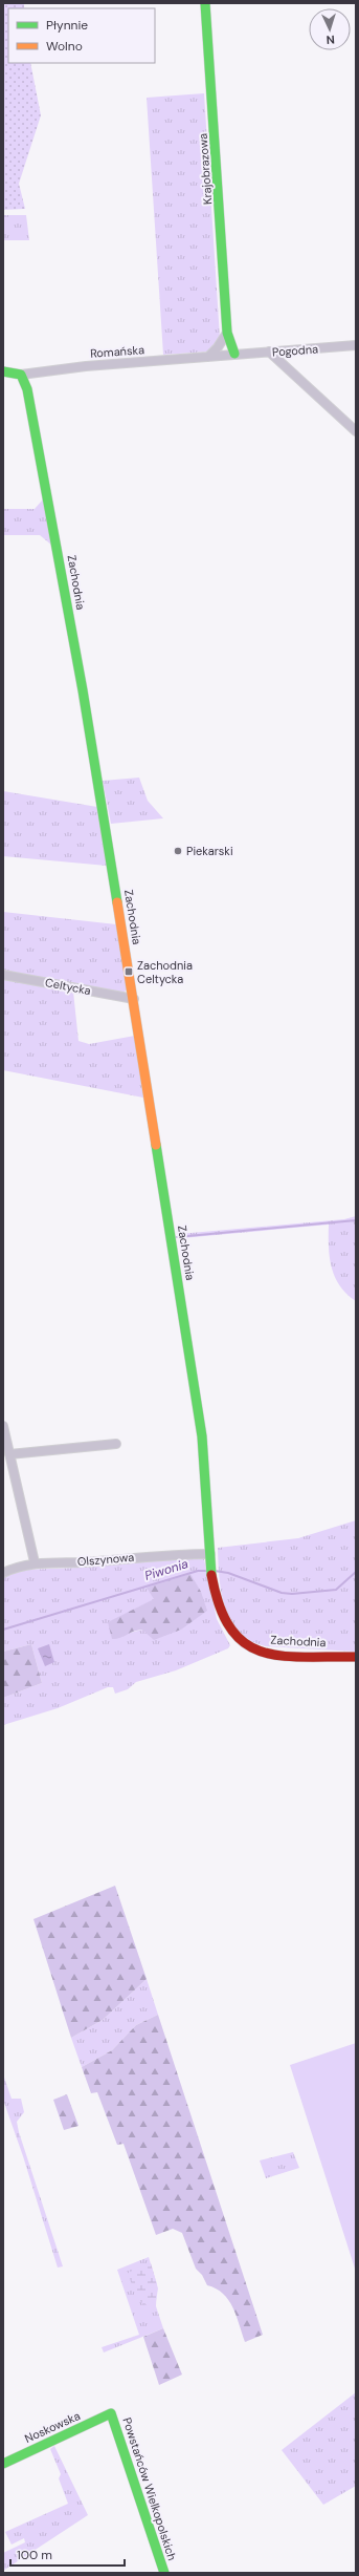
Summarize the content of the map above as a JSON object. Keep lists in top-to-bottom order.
{
  "streets": {
    "street": [
      "Krajobrazowa",
      "Pogodna",
      "Romańska",
      "Zachodnia",
      "Celtycka",
      "Olszynowa",
      "Noskowska",
      "Powstańców Wielkopolskich"
    ]
  },
  "crossings": [
    ["Krajobrazowa", "Pogodna"],
    ["Krajobrazowa", "Romańska"],
    ["Pogodna", "Romańska"],
    ["Romańska", "Zachodnia"],
    ["Zachodnia", "Celtycka"],
    ["Zachodnia", "Olszynowa"],
    ["Noskowska", "Powstańców Wielkopolskich"]
  ],
  "water": ["Piwonia"],
  "places": {
    "other": ["Piekarski"],
    "transit": ["Zachodnia Celtycka"]
  },
  "legend": ["Płynnie", "Wolno"],
  "scale_bar": "100 m",
  "north": "bottom"
}
